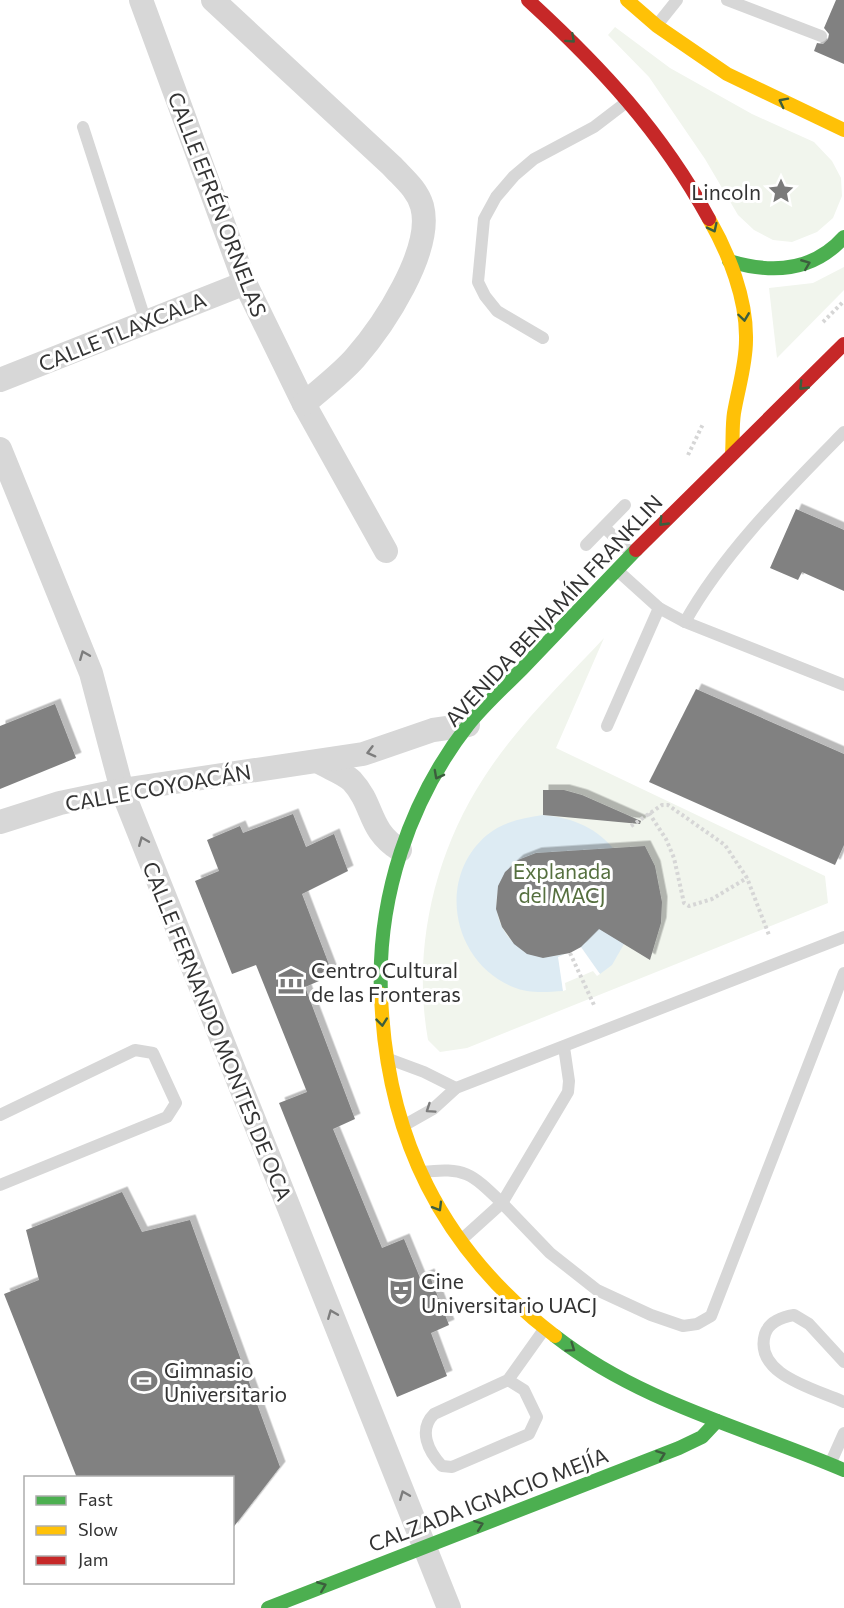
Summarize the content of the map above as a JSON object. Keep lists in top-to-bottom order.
{
  "streets": {
    "main road": ["AVENIDA BENJAMÍN FRANKLIN", "CALZADA IGNACIO MEJÍA"],
    "street": [
      "CALLE EFRÉN ORNELAS",
      "CALLE TLAXCALA",
      "CALLE COYOACÁN",
      "CALLE FERNANDO MONTES DE OCA"
    ]
  },
  "crossings": [
    ["CALLE EFRÉN ORNELAS", "CALLE TLAXCALA"],
    ["AVENIDA BENJAMÍN FRANKLIN", "CALLE COYOACÁN"],
    ["AVENIDA BENJAMÍN FRANKLIN", "CALZADA IGNACIO MEJÍA"],
    ["CALLE COYOACÁN", "CALLE FERNANDO MONTES DE OCA"],
    ["CALLE FERNANDO MONTES DE OCA", "CALZADA IGNACIO MEJÍA"]
  ],
  "one_way": ["CALLE FERNANDO MONTES DE OCA", "CALZADA IGNACIO MEJÍA"],
  "parks": ["Explanada del MACJ"],
  "places": {
    "place": ["Lincoln"],
    "museum": ["Centro Cultural de las Fronteras"],
    "theatre": ["Cine Universitario UACJ"],
    "sports": ["Gimnasio Universitario"]
  },
  "legend": ["Fast", "Slow", "Jam"]
}
